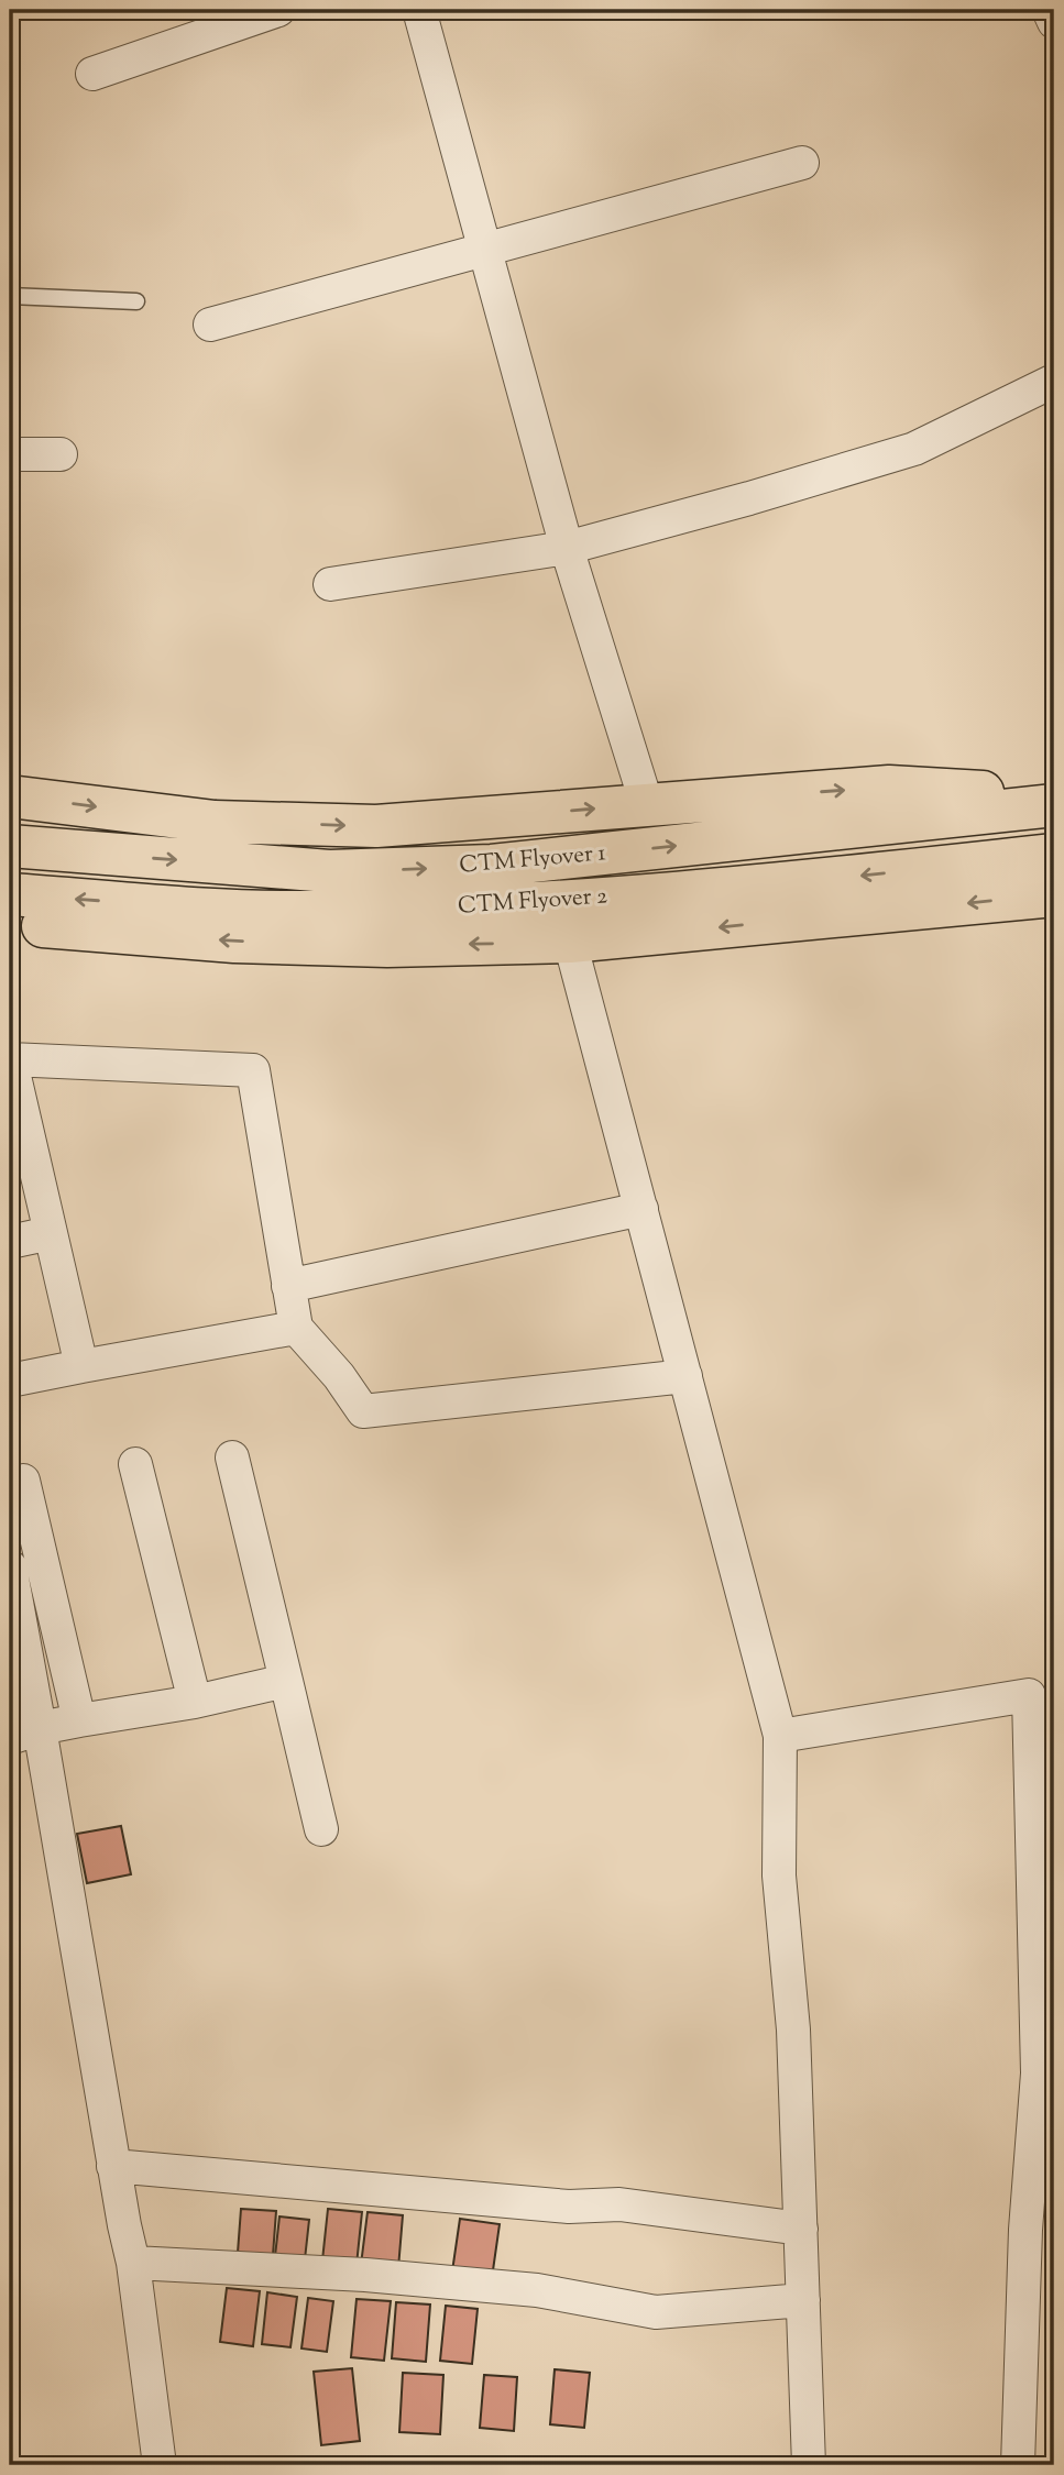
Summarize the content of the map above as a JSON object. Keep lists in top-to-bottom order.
{
  "streets": {
    "main road": ["CTM Flyover 1", "CTM Flyover 2"]
  }
}
